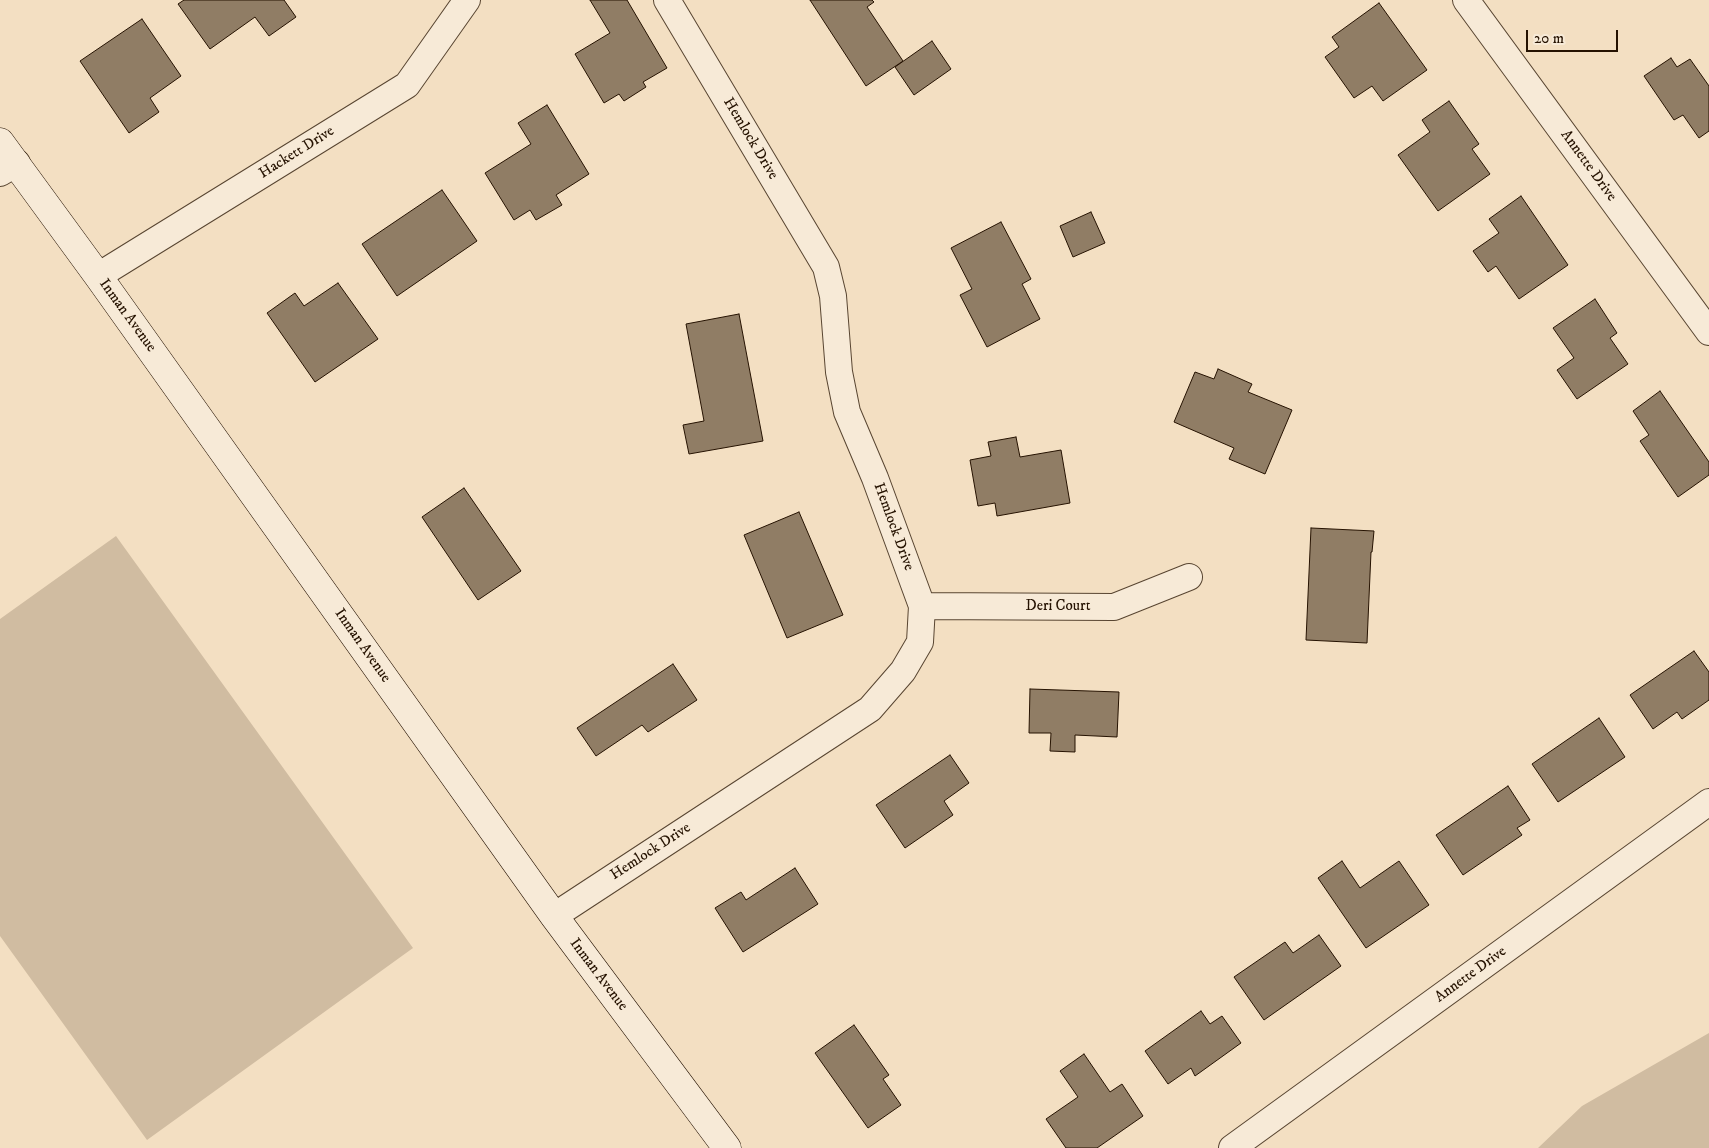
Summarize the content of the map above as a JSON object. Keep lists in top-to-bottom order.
{
  "streets": {
    "main road": ["Inman Avenue"],
    "street": [
      "Hemlock Drive",
      "Hackett Drive",
      "Annette Drive",
      "Deri Court"
    ]
  },
  "crossings": [
    ["Hemlock Drive", "Inman Avenue"],
    ["Hemlock Drive", "Deri Court"],
    ["Hackett Drive", "Inman Avenue"]
  ],
  "scale_bar": "20 m"
}
